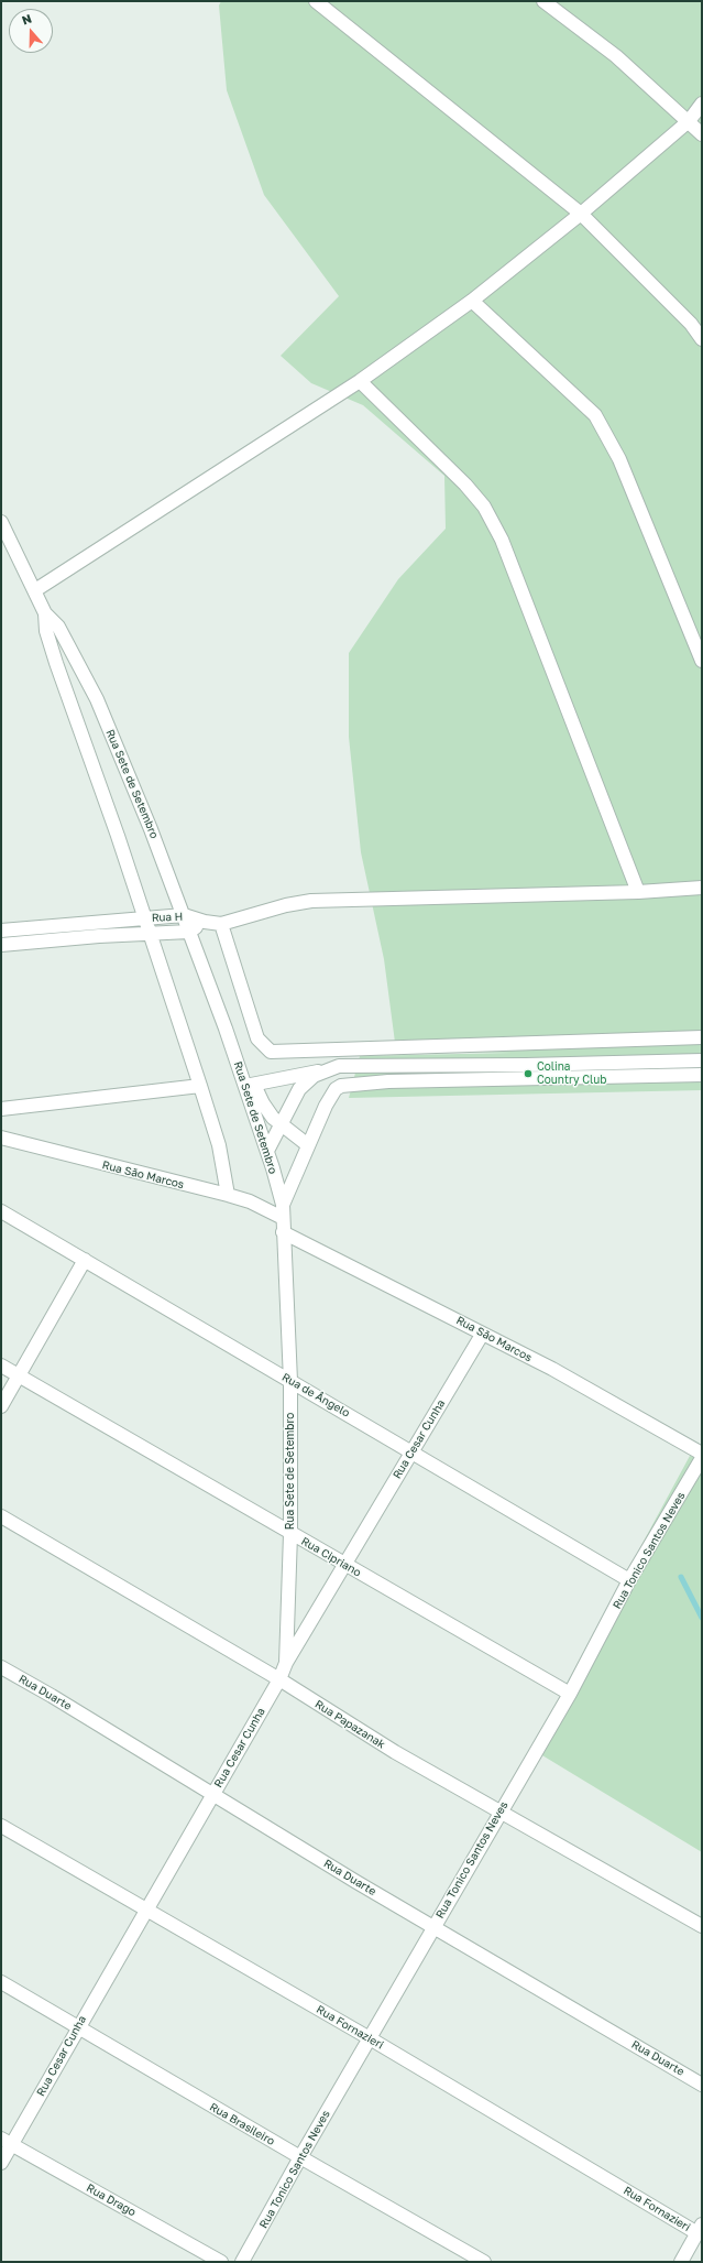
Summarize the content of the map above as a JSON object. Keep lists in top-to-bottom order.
{
  "streets": {
    "street": [
      "Rua Sete de Setembro",
      "Rua H",
      "Rua São Marcos",
      "Rua de Ângelo",
      "Rua Cesar Cunha",
      "Rua Tonico Santos Neves",
      "Rua Cipriano",
      "Rua Duarte",
      "Rua Papazanak",
      "Rua Fornazieri",
      "Rua Brasileiro",
      "Rua Drago"
    ]
  },
  "crossings": [
    ["Rua Sete de Setembro", "Rua H"],
    ["Rua Sete de Setembro", "Rua São Marcos"],
    ["Rua Sete de Setembro", "Rua de Ângelo"],
    ["Rua Sete de Setembro", "Rua Cesar Cunha"],
    ["Rua Sete de Setembro", "Rua Cipriano"],
    ["Rua São Marcos", "Rua Cesar Cunha"],
    ["Rua de Ângelo", "Rua Cesar Cunha"],
    ["Rua de Ângelo", "Rua Tonico Santos Neves"],
    ["Rua Cesar Cunha", "Rua Cipriano"],
    ["Rua Cesar Cunha", "Rua Duarte"],
    ["Rua Cesar Cunha", "Rua Papazanak"],
    ["Rua Cesar Cunha", "Rua Fornazieri"],
    ["Rua Cesar Cunha", "Rua Brasileiro"],
    ["Rua Cesar Cunha", "Rua Drago"],
    ["Rua Tonico Santos Neves", "Rua Cipriano"],
    ["Rua Tonico Santos Neves", "Rua Duarte"],
    ["Rua Tonico Santos Neves", "Rua Papazanak"],
    ["Rua Tonico Santos Neves", "Rua Fornazieri"],
    ["Rua Tonico Santos Neves", "Rua Brasileiro"]
  ],
  "places": ["Colina Country Club"],
  "north": "top"
}
